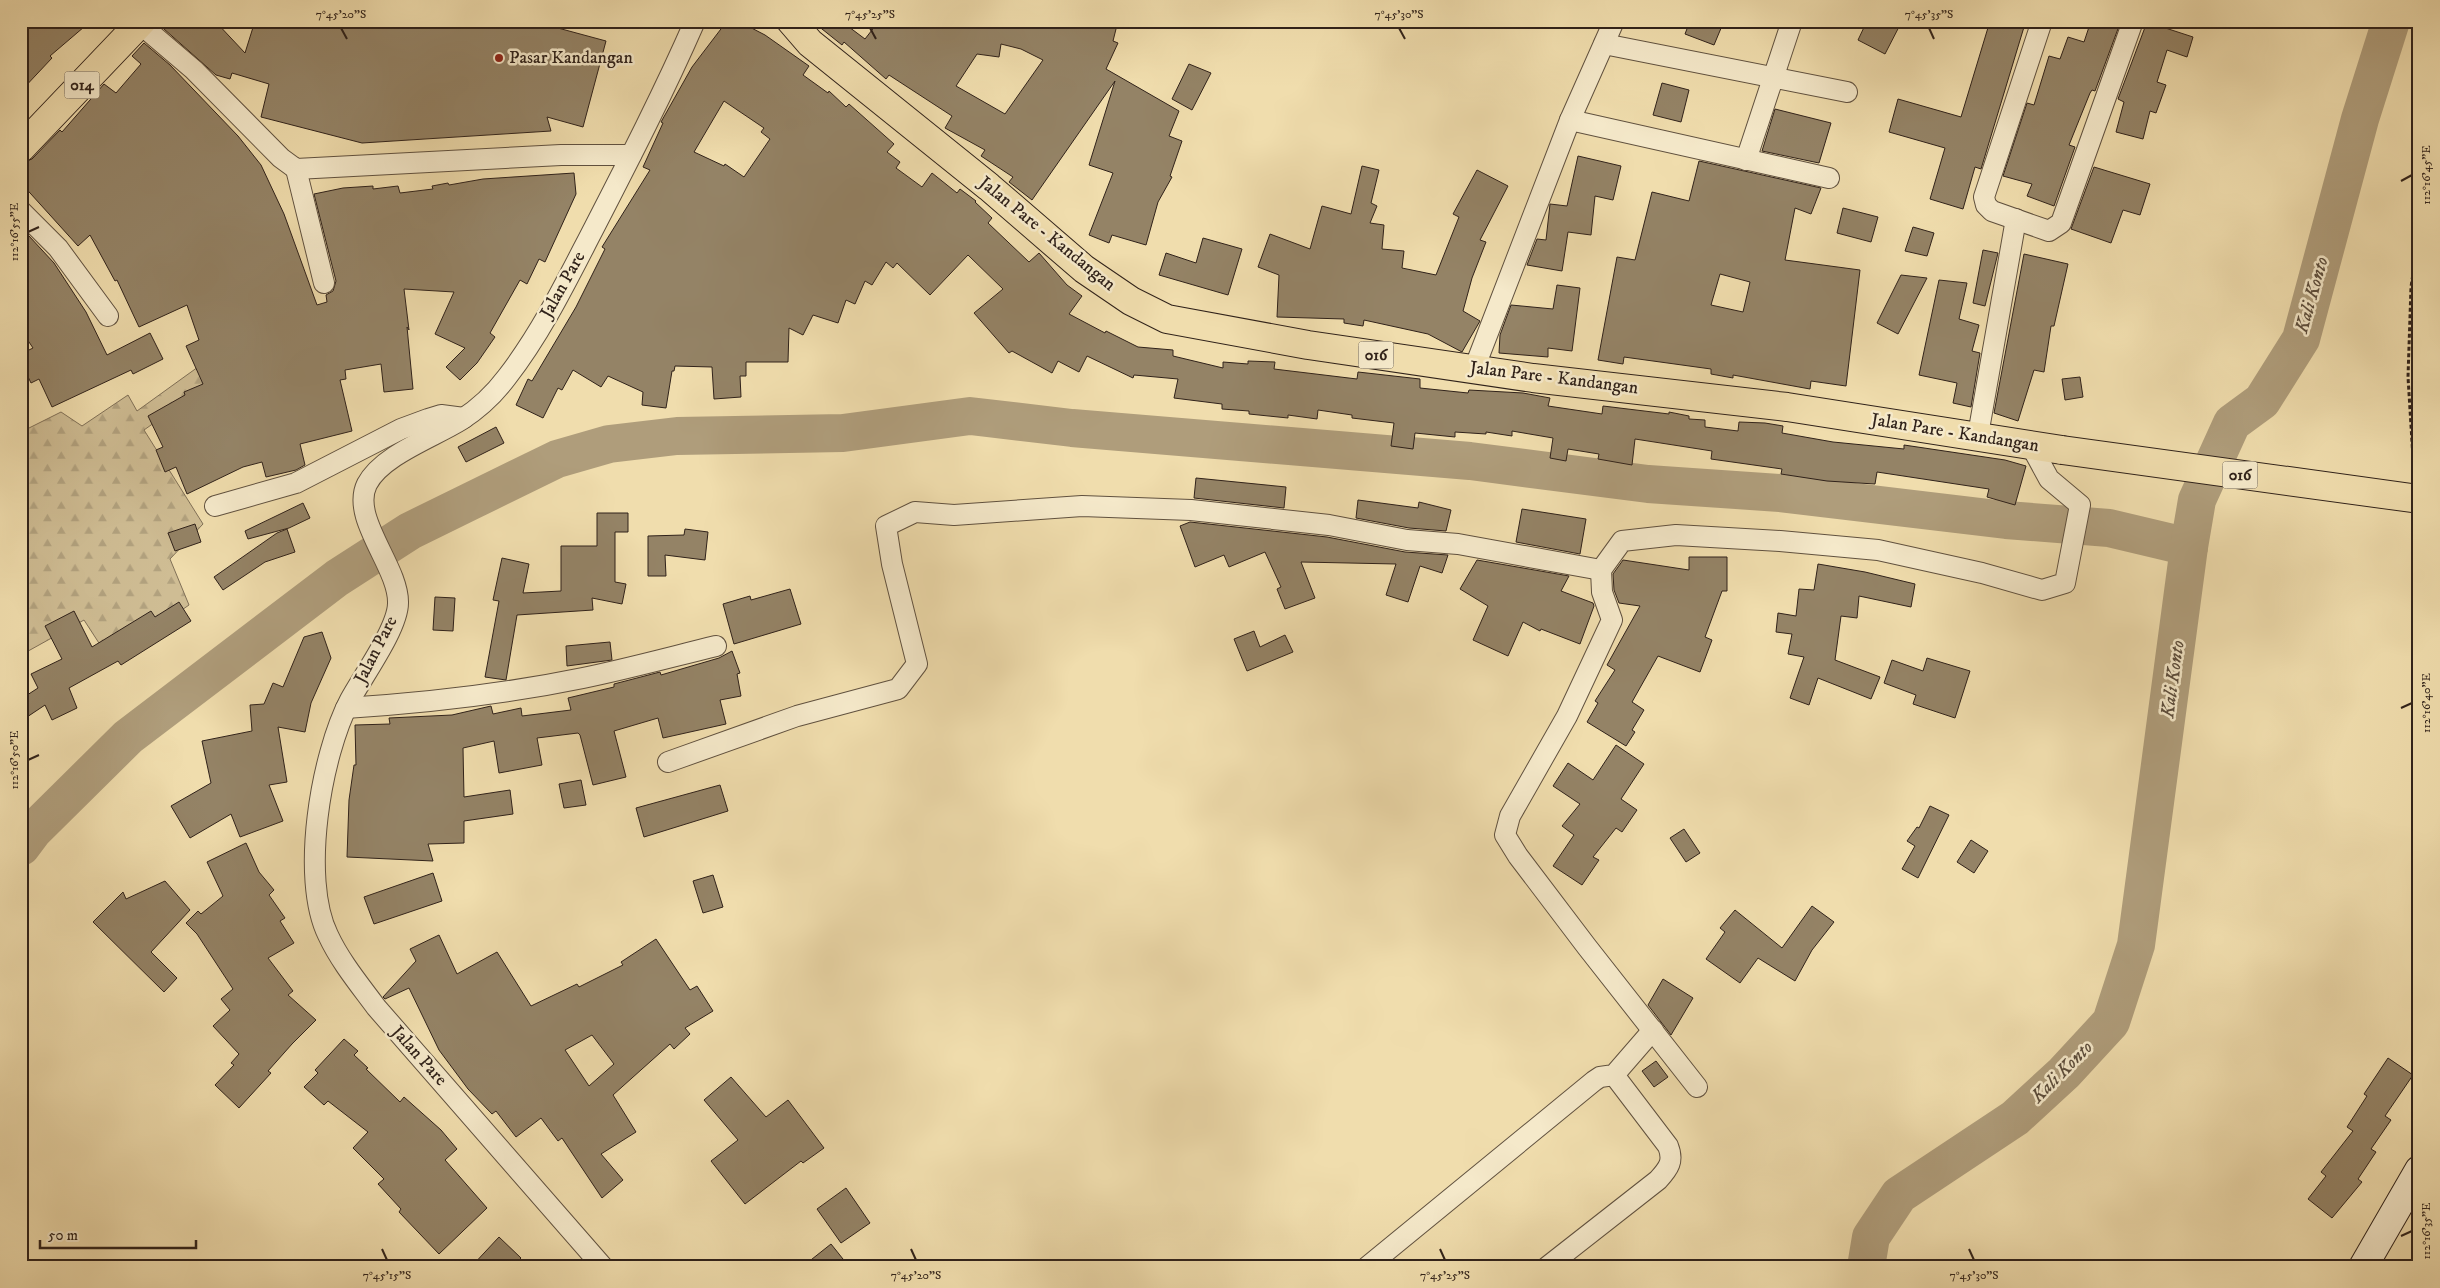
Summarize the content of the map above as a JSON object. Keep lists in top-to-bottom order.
{
  "streets": {
    "main road": ["014", "Jalan Pare - Kandangan", "016"],
    "street": ["Jalan Pare"]
  },
  "water": ["Kali Konto"],
  "places": ["Pasar Kandangan"],
  "scale_bar": "50 m",
  "coordinates": [
    "7°45'20\"S",
    "7°45'25\"S",
    "7°45'30\"S",
    "7°45'35\"S",
    "112°16'45\"E",
    "112°16'55\"E",
    "112°16'40\"E",
    "112°16'50\"E",
    "112°16'35\"E",
    "7°45'15\"S"
  ]
}
